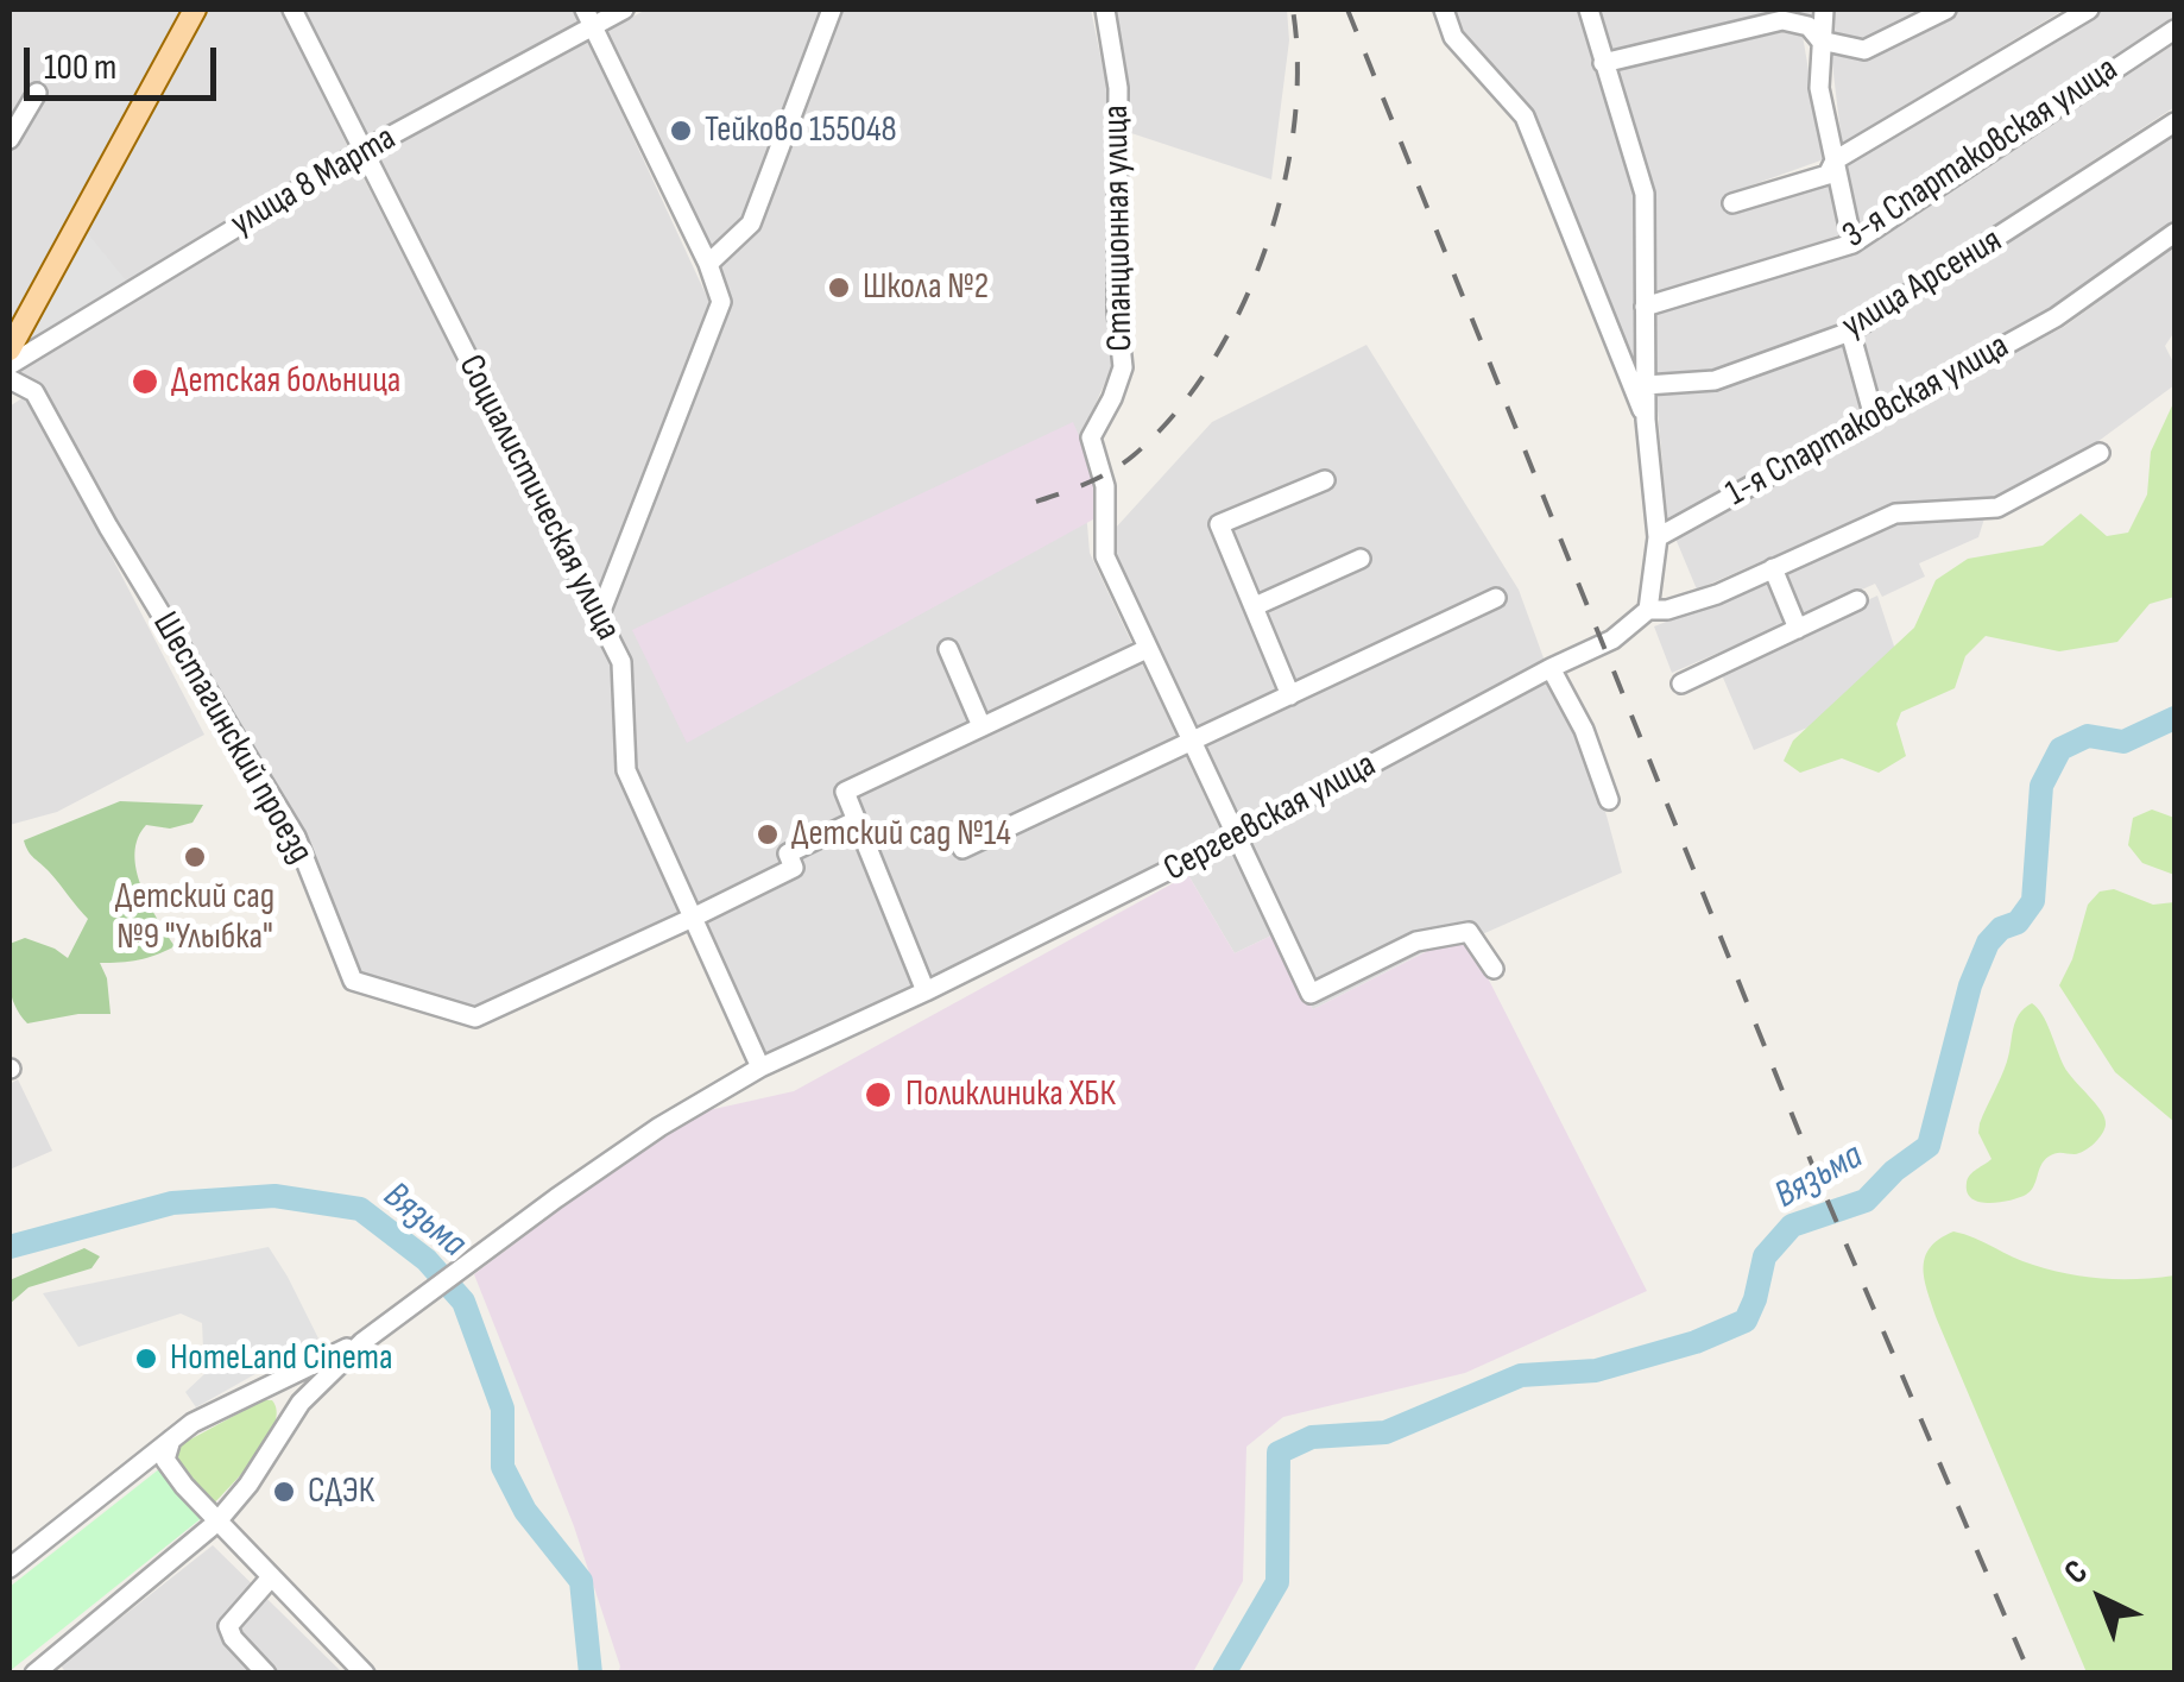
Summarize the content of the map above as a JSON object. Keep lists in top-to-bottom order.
{
  "streets": {
    "street": [
      "3-я Спартаковская улица",
      "улица 8 Марта",
      "Станционная улица",
      "улица Арсения",
      "1-я Спартаковская улица",
      "Социалистическая улица",
      "Шестагинский проезд",
      "Сергеевская улица"
    ]
  },
  "crossings": [
    ["улица 8 Марта", "Социалистическая улица"],
    ["Станционная улица", "Сергеевская улица"],
    ["Социалистическая улица", "Шестагинский проезд"],
    ["Социалистическая улица", "Сергеевская улица"]
  ],
  "water": ["Вязьма"],
  "places": [
    "Тейково 155048",
    "Школа №2",
    "Детская больница",
    "Детский сад №14",
    "Детский сад №9 \"Улыбка\"",
    "Поликлиника ХБК",
    "HomeLand Cinema",
    "СДЭК"
  ],
  "scale_bar": "100 m",
  "north": "top left"
}
